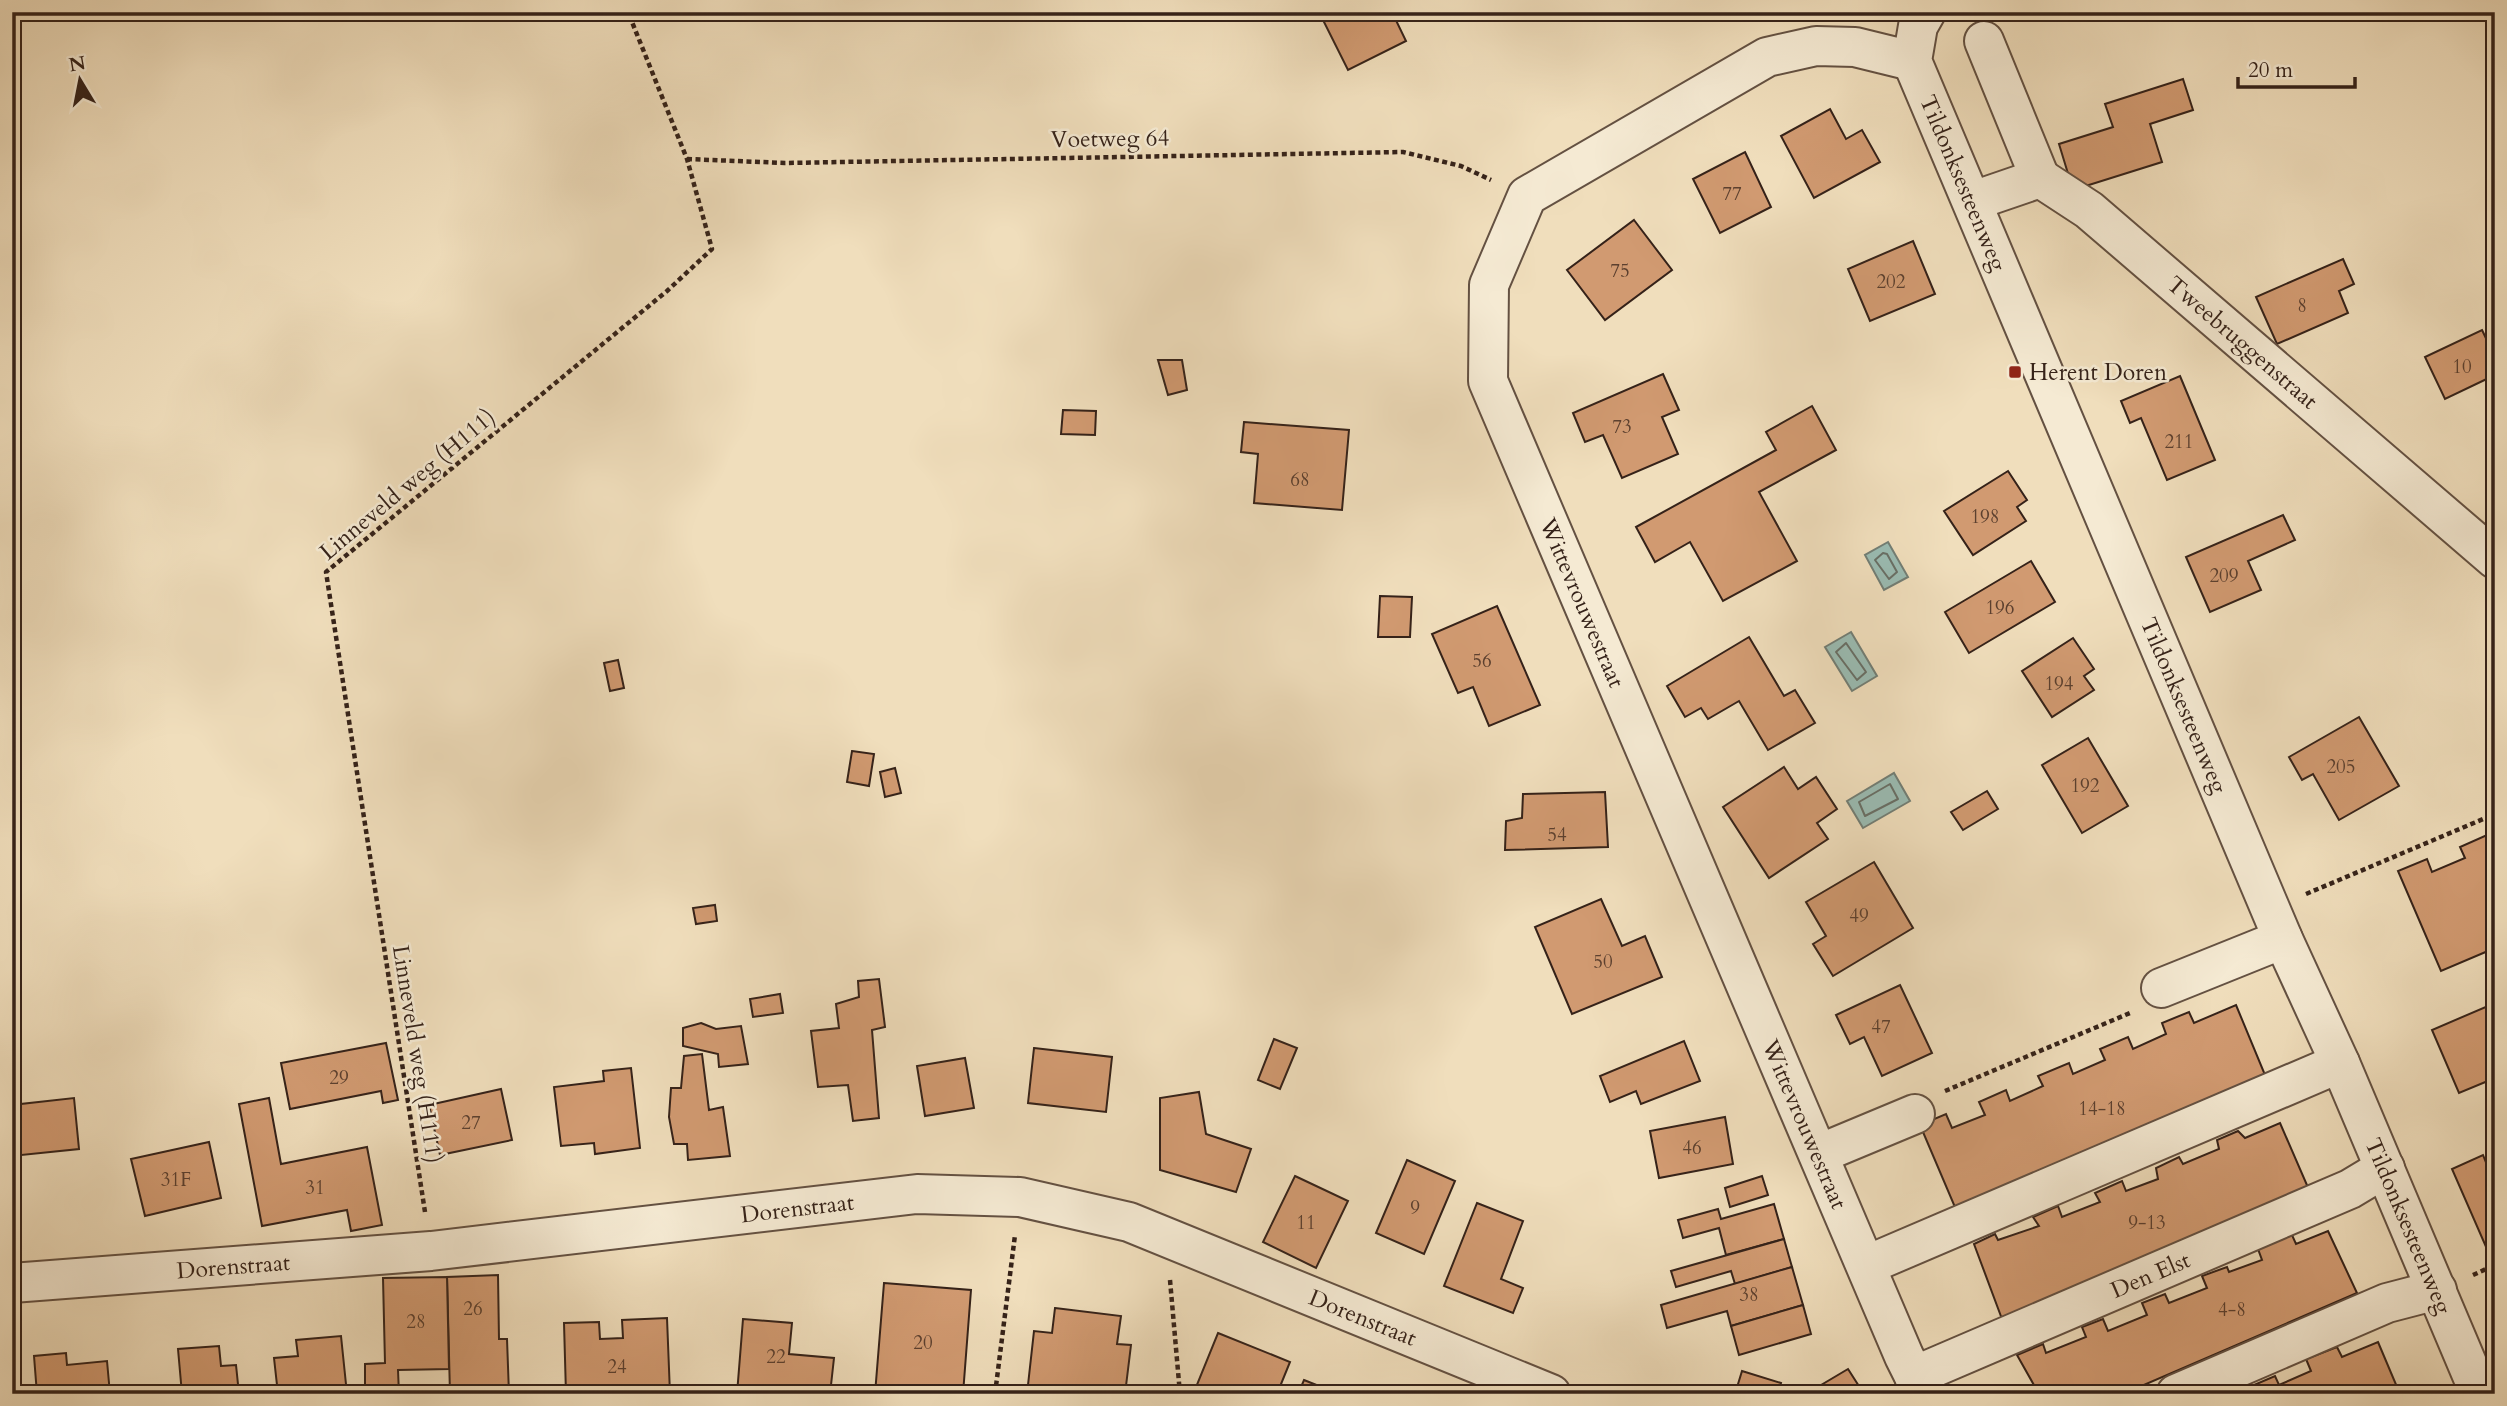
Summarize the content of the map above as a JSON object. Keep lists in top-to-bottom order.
{
  "streets": {
    "street": [
      "Tildonksesteenweg",
      "Tweebruggenstraat",
      "Wittevrouwestraat",
      "Dorenstraat",
      "Den Elst"
    ],
    "path": ["Voetweg 64", "Linneveld weg (H111)"]
  },
  "crossings": [
    ["Voetweg 64", "Linneveld weg (H111)"],
    ["Voetweg 64", "Wittevrouwestraat"],
    ["Tildonksesteenweg", "Den Elst"],
    ["Linneveld weg (H111)", "Dorenstraat"],
    ["Wittevrouwestraat", "Den Elst"]
  ],
  "places": {
    "transit": ["Herent Doren"]
  },
  "house_numbers": [
    "77",
    "75",
    "202",
    "8",
    "10",
    "73",
    "211",
    "68",
    "198",
    "209",
    "196",
    "56",
    "194",
    "205",
    "192",
    "54",
    "49",
    "50",
    "47",
    "29",
    "14-18",
    "27",
    "46",
    "31F",
    "31",
    "9",
    "11",
    "9-13",
    "38",
    "26",
    "4-8",
    "28",
    "20",
    "22",
    "24"
  ],
  "scale_bar": "20 m",
  "north": "top"
}
